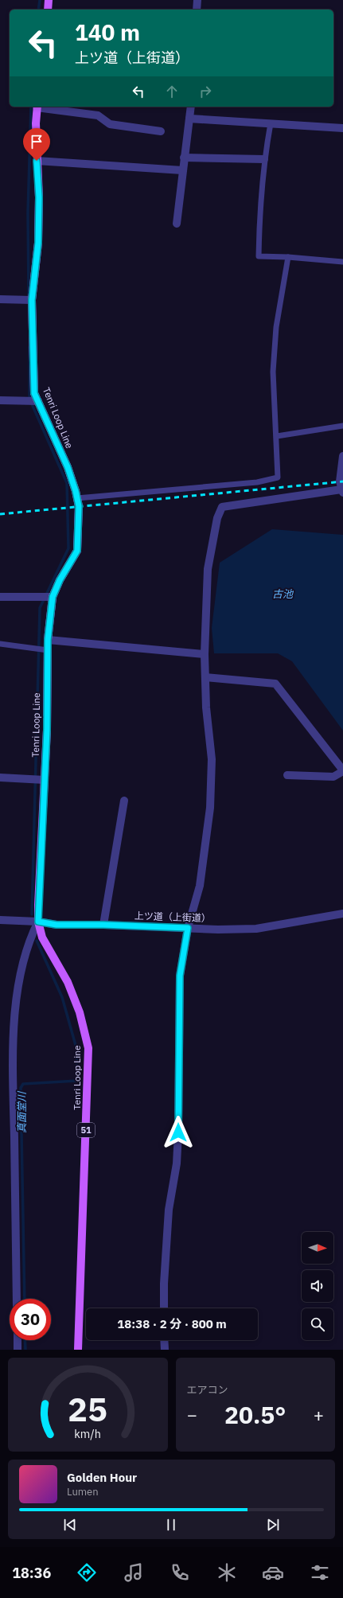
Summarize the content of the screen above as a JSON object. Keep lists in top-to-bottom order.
{
  "streets": {
    "main road": ["Tenri Loop Line", "51"],
    "street": ["上ツ道（上街道）"]
  },
  "crossings": [
    ["Tenri Loop Line", "上ツ道（上街道）"]
  ],
  "water": ["古池", "真面堂川"],
  "north": "right",
  "page": {
    "turn": ["140 m", "上ツ道（上街道）"],
    "limit": "30",
    "trip": "18:38 · 2 分 · 800 m",
    "tile": "エアコン",
    "heat": ["−", "20.5°", "+"],
    "song": ["Golden Hour", "Lumen"],
    "tabs": "18:36",
    "gauge": ["25", "km/h"]
  }
}
